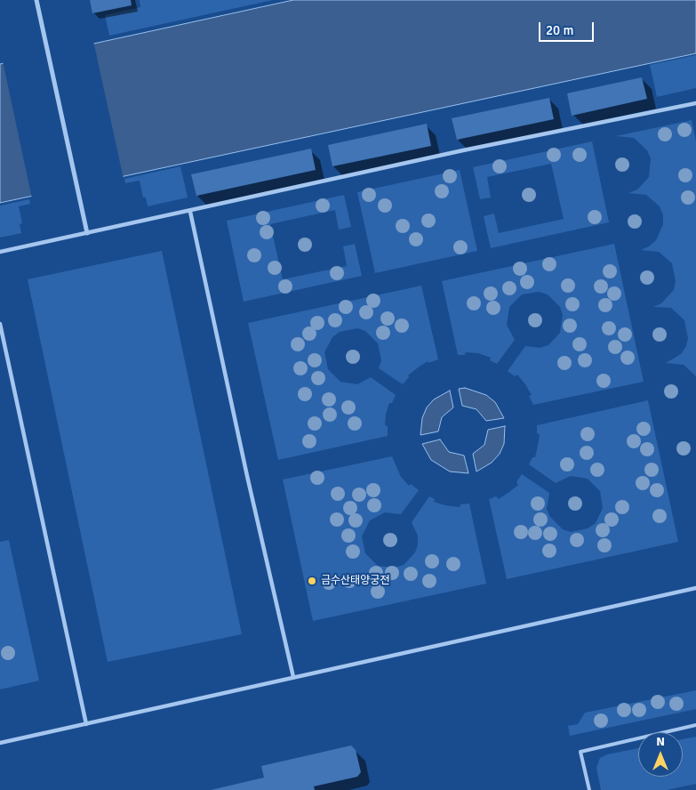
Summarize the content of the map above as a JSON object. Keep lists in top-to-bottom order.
{
  "places": ["금수산태양궁전"],
  "scale_bar": "20 m",
  "north": "top"
}
